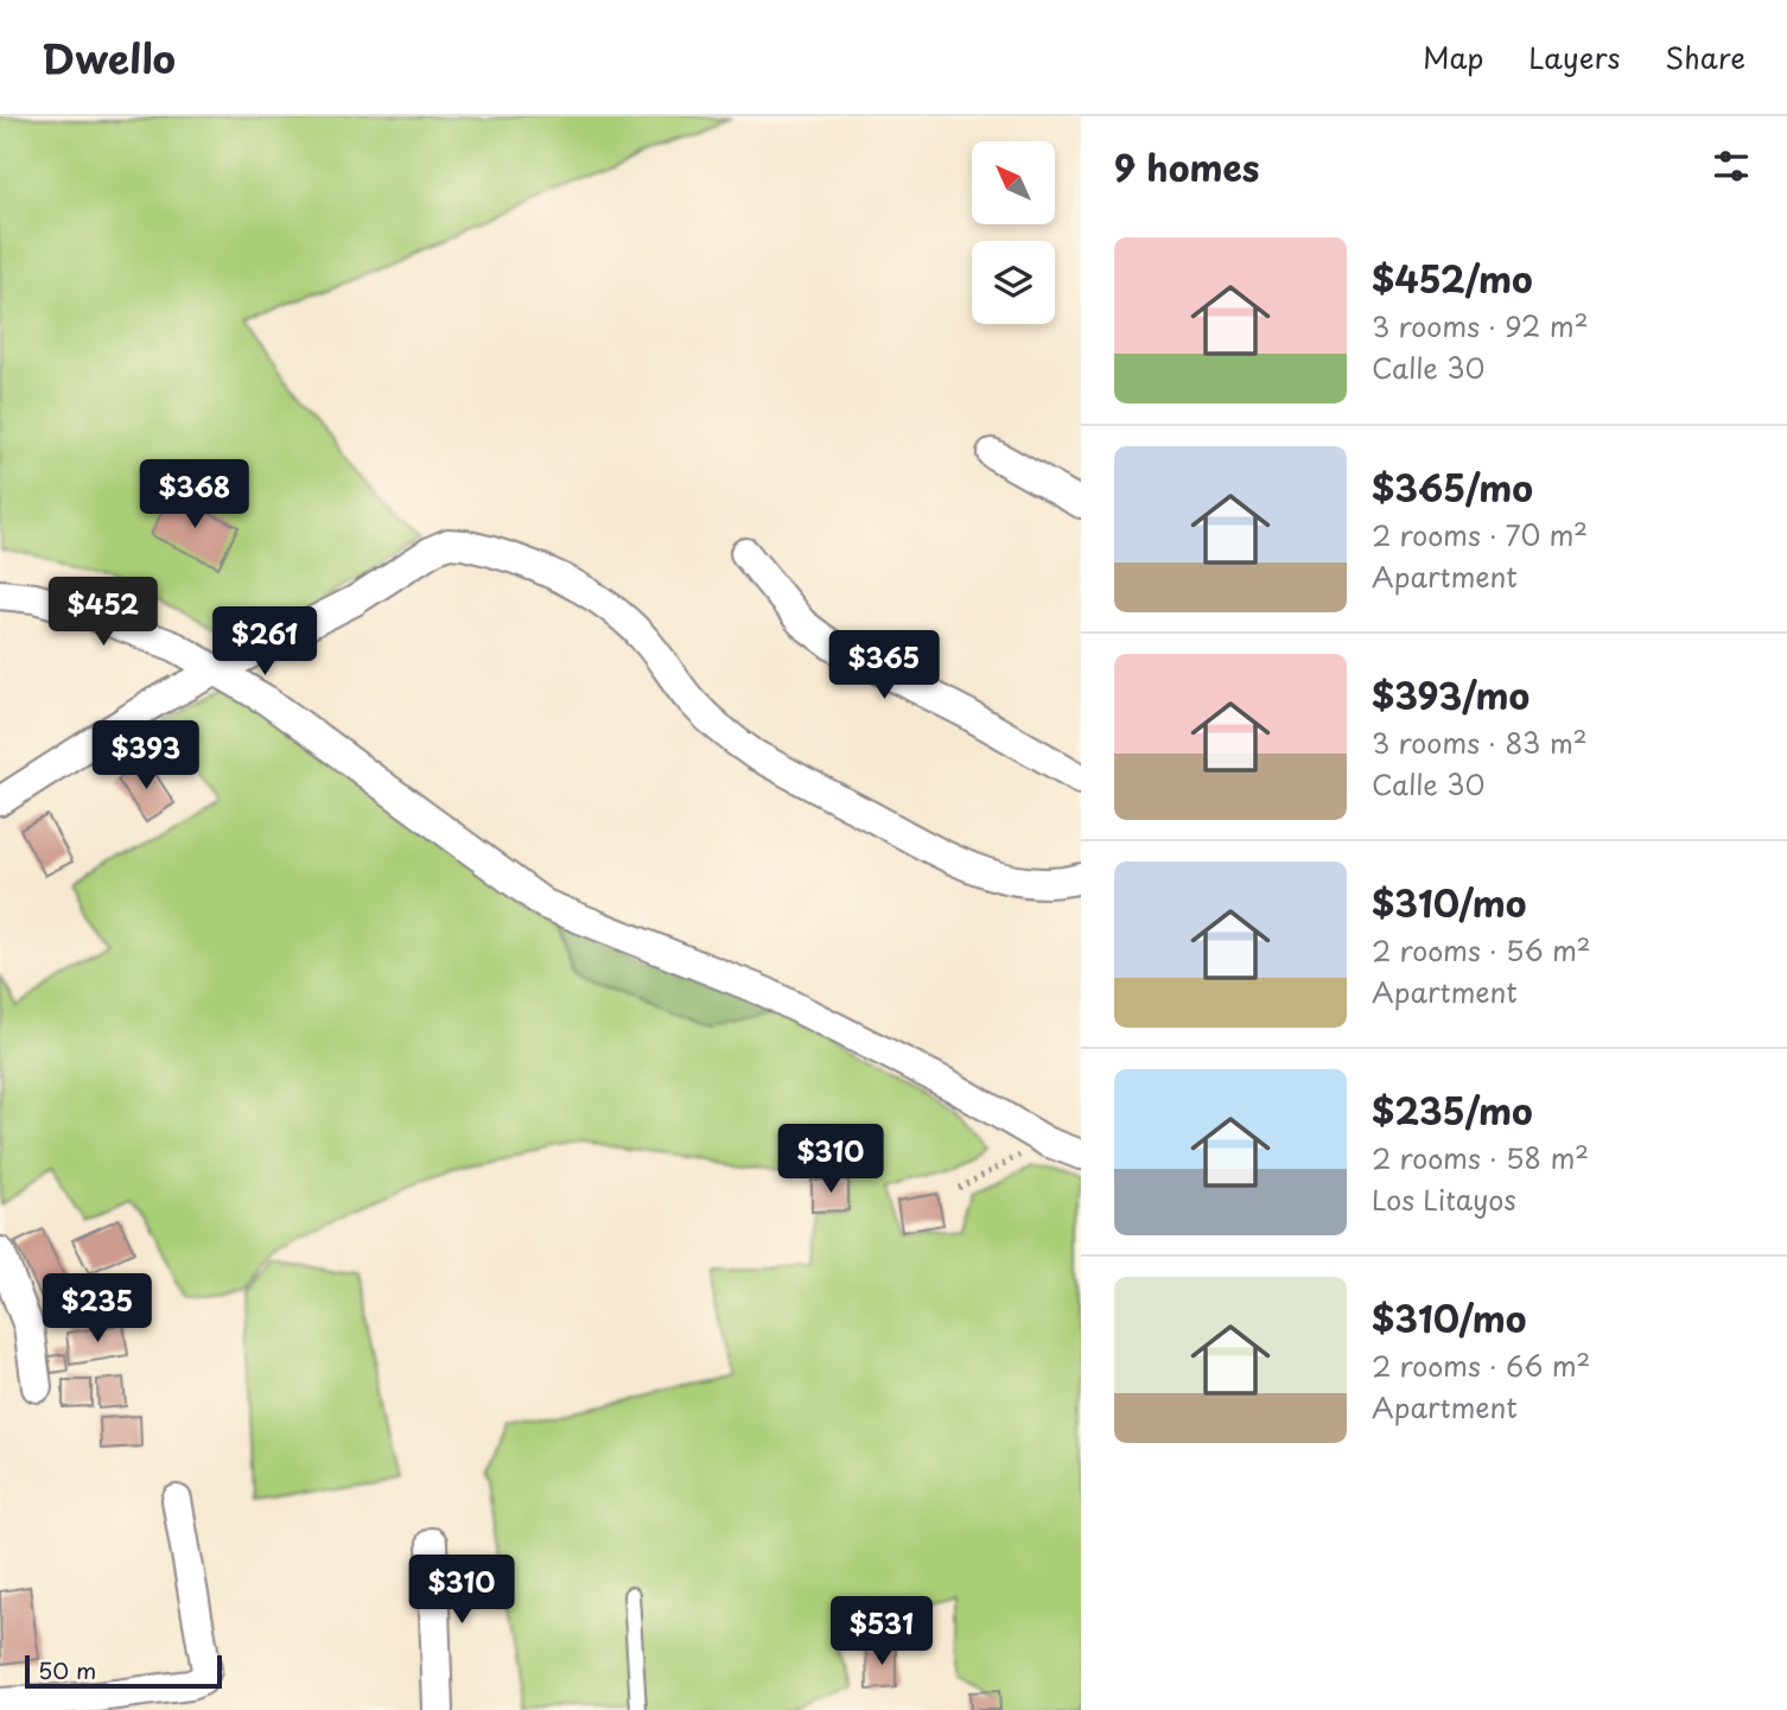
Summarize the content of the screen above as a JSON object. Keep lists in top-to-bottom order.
{
  "scale_bar": "50 m",
  "north": "top left",
  "page": {
    "header": "Dwello",
    "nav": ["Map", "Layers", "Share"],
    "heading": "9 homes",
    "list": [
      {
        "name": "$452/mo",
        "note": "3 rooms · 92 m² · Calle 30"
      },
      {
        "name": "$365/mo",
        "note": "2 rooms · 70 m² · Apartment"
      },
      {
        "name": "$393/mo",
        "note": "3 rooms · 83 m² · Calle 30"
      },
      {
        "name": "$310/mo",
        "note": "2 rooms · 56 m² · Apartment"
      },
      {
        "name": "$235/mo",
        "note": "2 rooms · 58 m² · Los Litayos"
      },
      {
        "name": "$310/mo",
        "note": "2 rooms · 66 m² · Apartment"
      }
    ],
    "price": [
      "$368",
      "$452",
      "$261",
      "$365",
      "$393",
      "$310",
      "$235",
      "$310",
      "$531"
    ],
    "scale": "50 m"
  }
}
